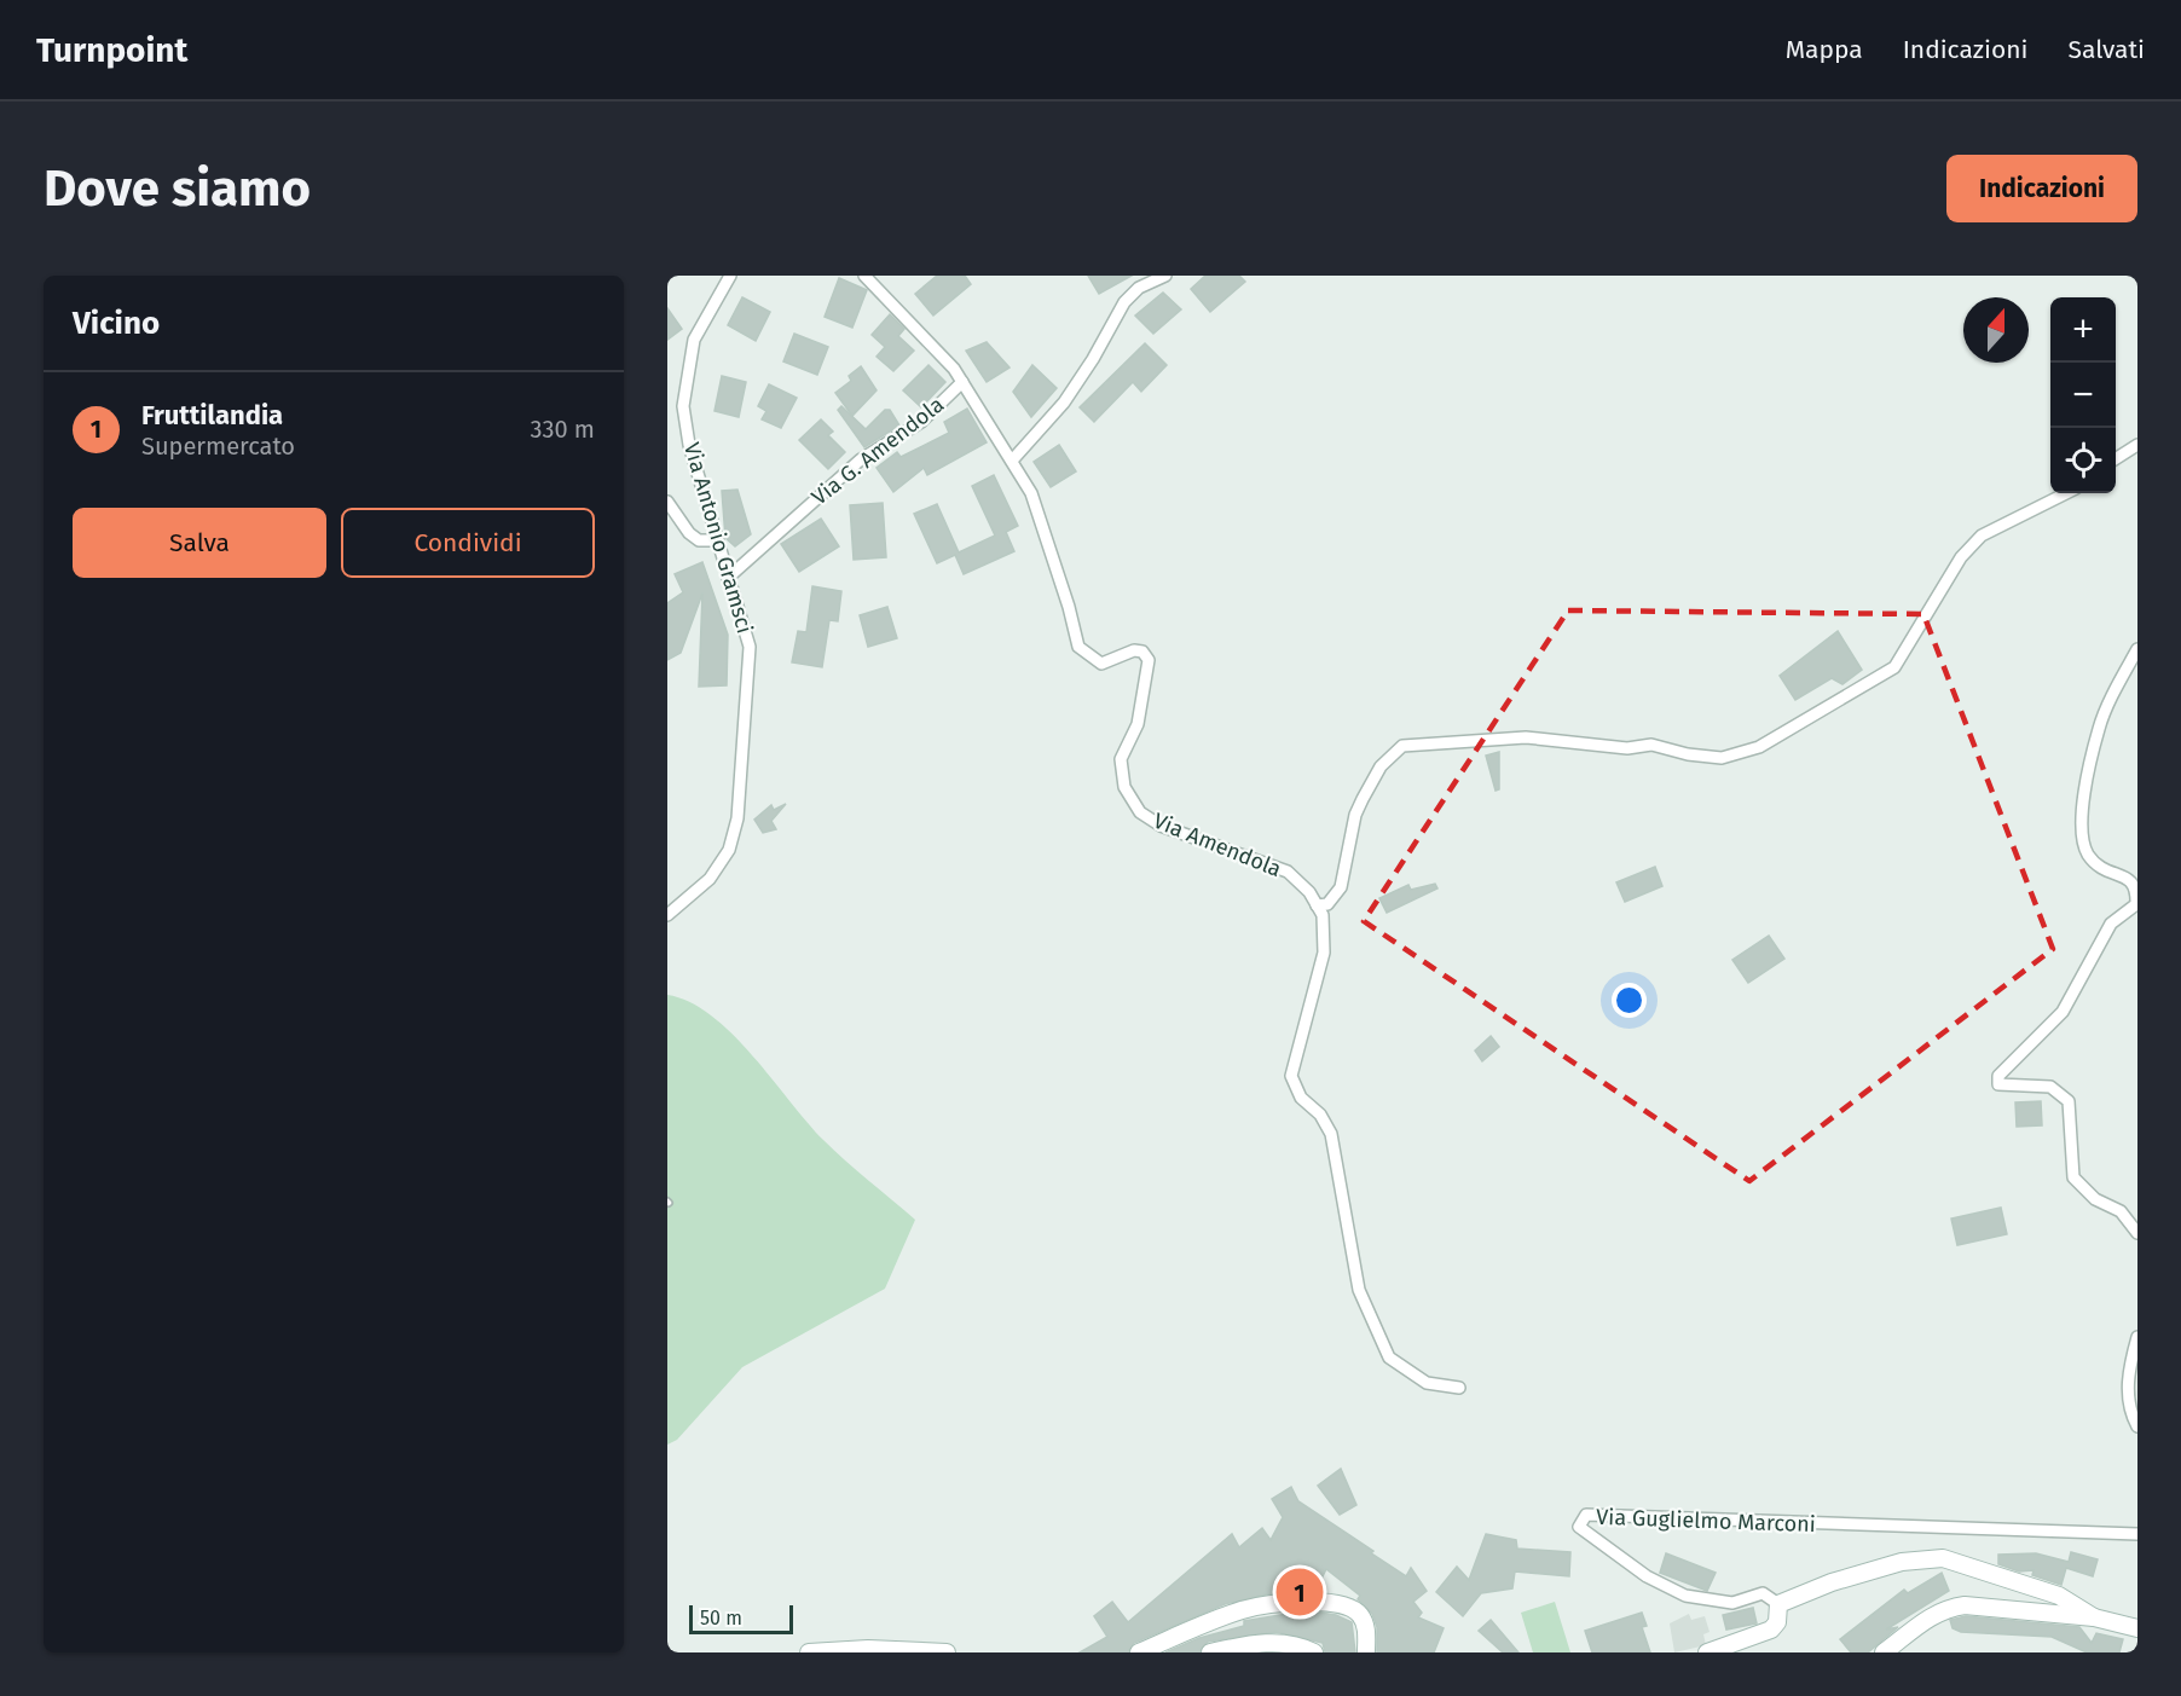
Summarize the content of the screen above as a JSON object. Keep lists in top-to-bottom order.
{
  "streets": {
    "street": [
      "Via G. Amendola",
      "Via Antonio Gramsci",
      "Via Amendola",
      "Via Guglielmo Marconi"
    ]
  },
  "crossings": [
    ["Via G. Amendola", "Via Antonio Gramsci"],
    ["Via G. Amendola", "Via Amendola"]
  ],
  "scale_bar": "50 m",
  "north": "top",
  "page": {
    "header": "Turnpoint",
    "nav": ["Mappa", "Indicazioni", "Salvati"],
    "buttons": [
      "Indicazioni",
      ["Salva", "Condividi"]
    ],
    "title": "Dove siamo",
    "heading": "Vicino",
    "map_buttons": ["+", "−"],
    "list": [
      {
        "mark": "1",
        "name": "Fruttilandia",
        "note": "Supermercato",
        "value": "330 m"
      }
    ],
    "pins": "1",
    "scale": "50 m"
  }
}
